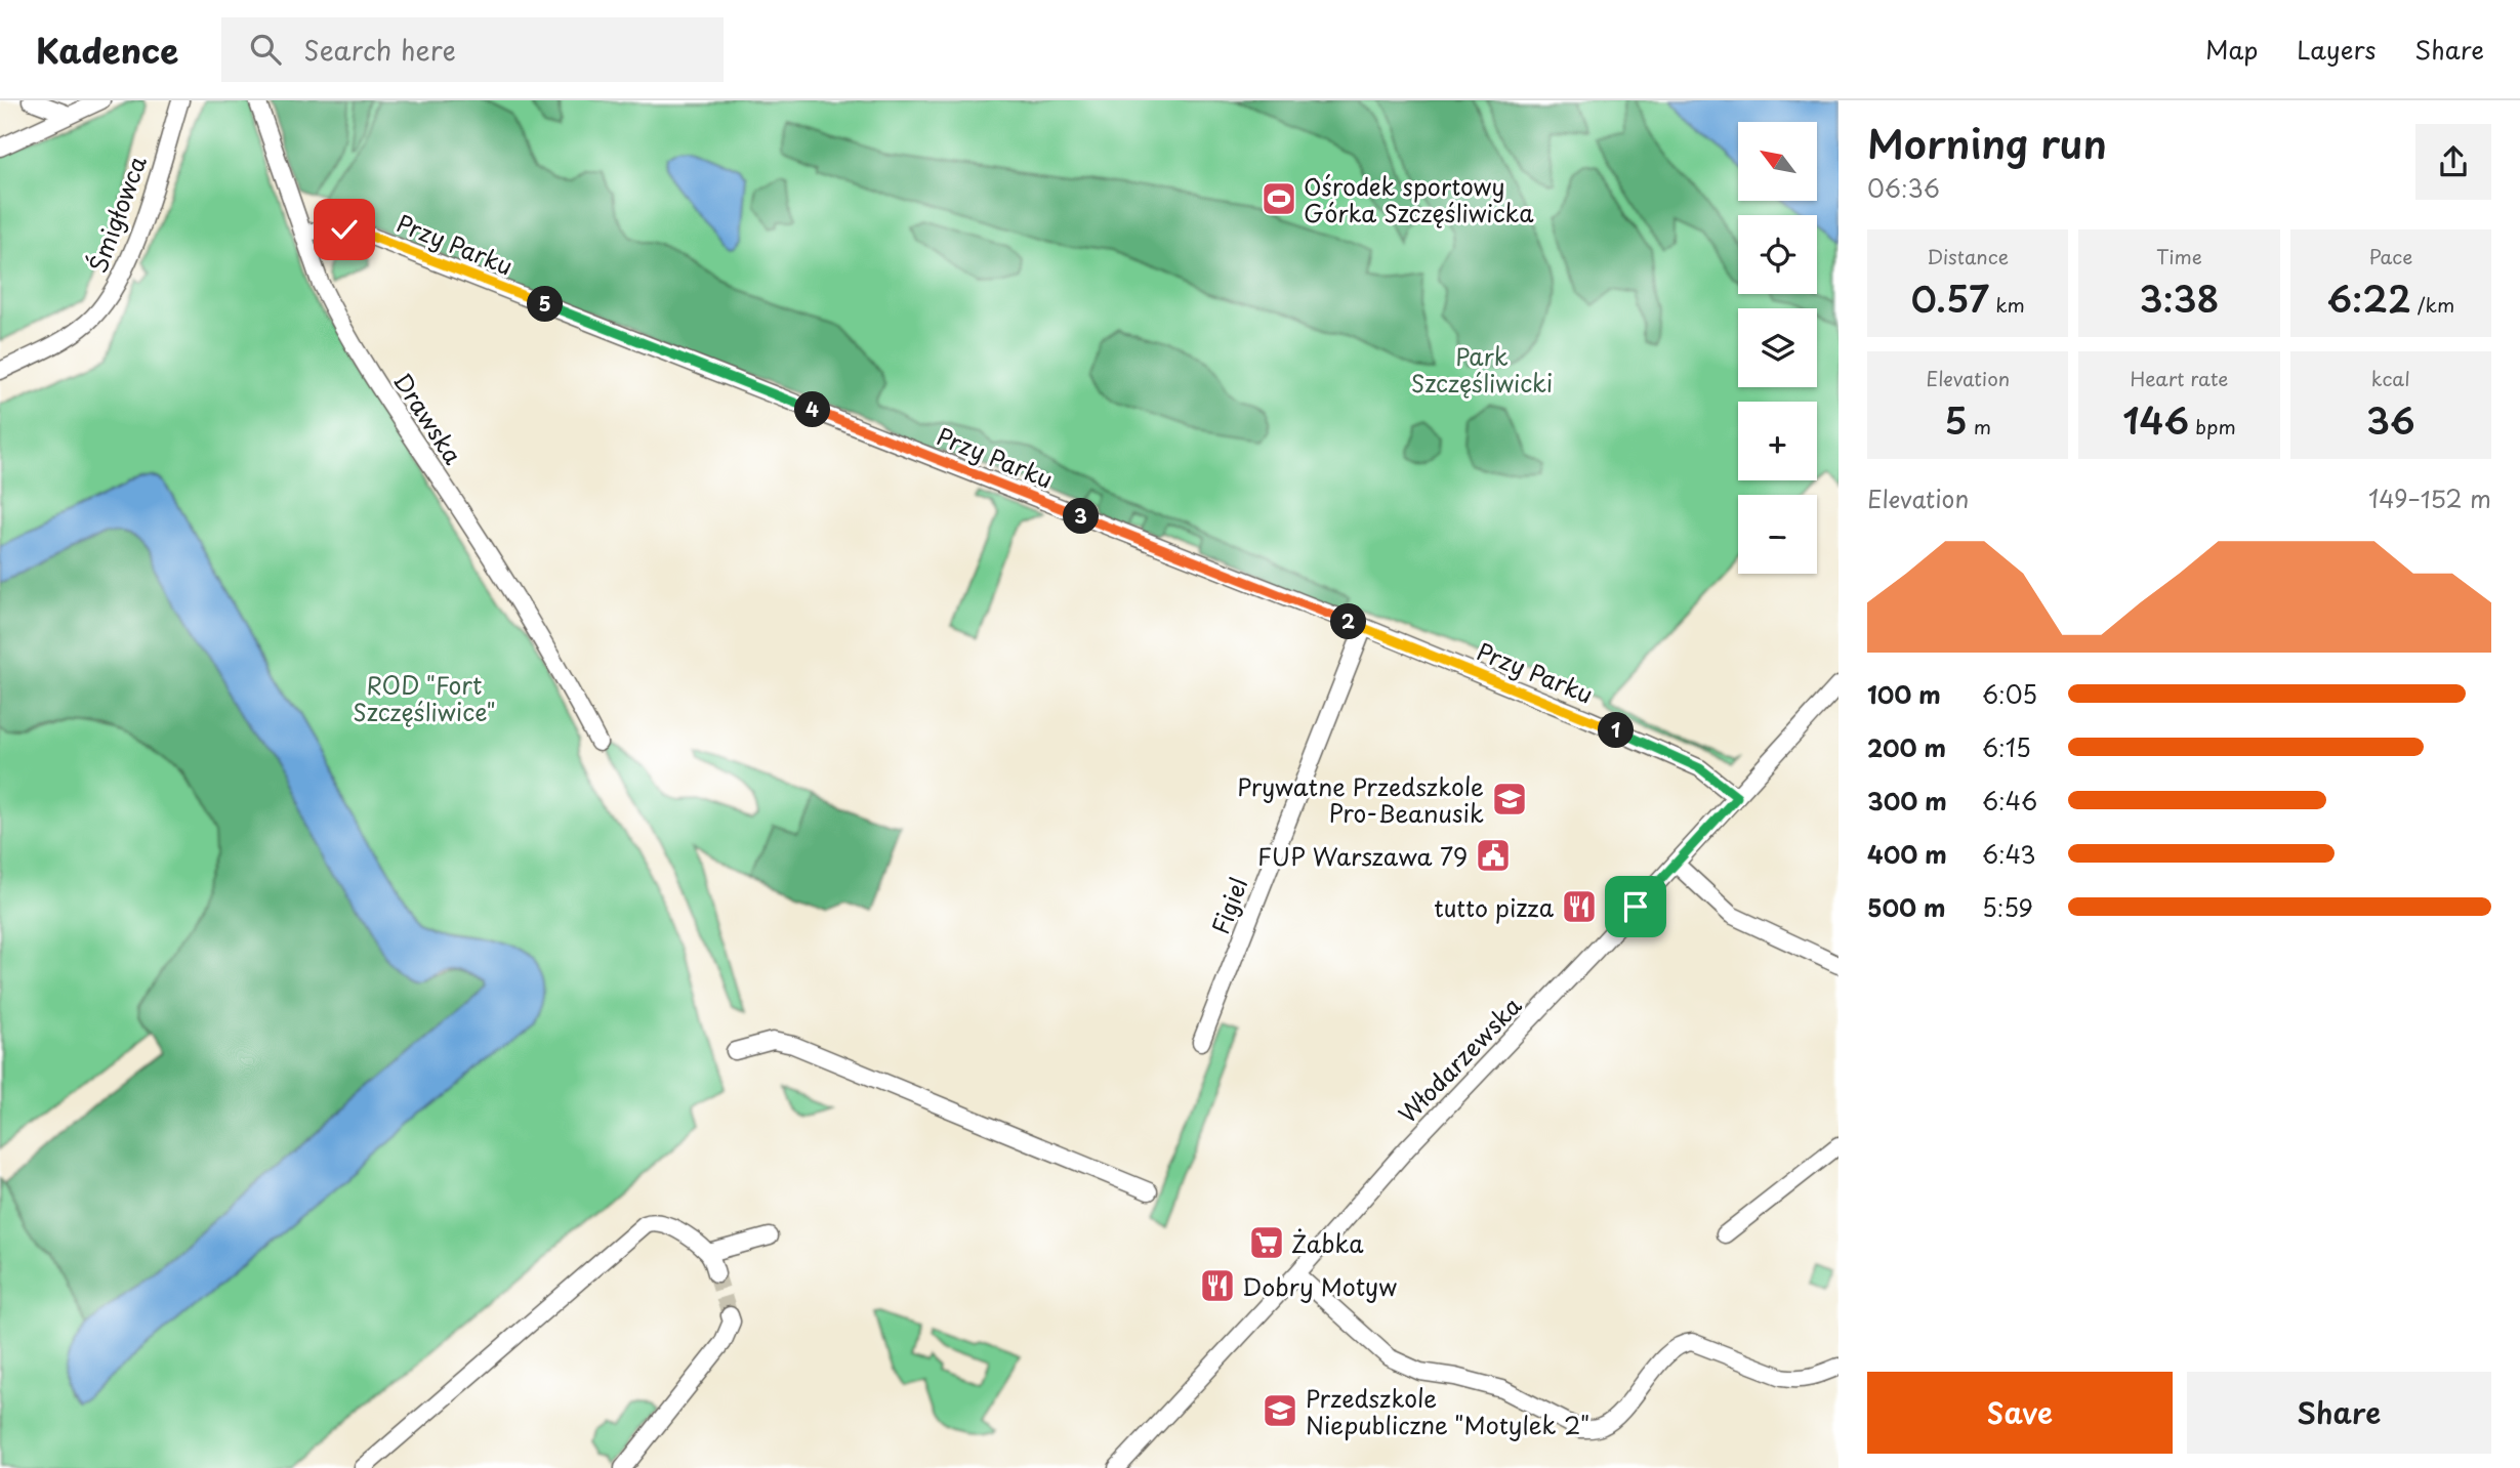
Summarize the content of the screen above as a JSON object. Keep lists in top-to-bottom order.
{
  "streets": {
    "street": [
      "Śmigłowca",
      "Przy Parku",
      "Drawska",
      "Figiel",
      "Włodarzewska"
    ]
  },
  "crossings": [
    ["Przy Parku", "Drawska"],
    ["Przy Parku", "Figiel"],
    ["Przy Parku", "Włodarzewska"]
  ],
  "parks": ["Park Szczęśliwicki", "ROD \"Fort Szczęśliwice\""],
  "places": {
    "sports": ["Ośrodek sportowy Górka Szczęśliwicka"],
    "school or university": ["Prywatne Przedszkole Pro-Beanusik", "Przedszkole Niepubliczne \"Motylek 2\""],
    "public building": ["FUP Warszawa 79"],
    "restaurant": ["tutto pizza", "Dobry Motyw"],
    "supermarket": ["Żabka"]
  },
  "north": "top left",
  "page": {
    "header": "Kadence",
    "search": "Search here",
    "nav": ["Map", "Layers", "Share"],
    "heading": ["Morning run", "06:36"],
    "map_buttons": ["+", "−"],
    "stats": [
      ["Distance", "0.57 km"],
      ["Time", "3:38"],
      ["Pace", "6:22 /km"],
      ["Elevation", "5 m"],
      ["Heart rate", "146 bpm"],
      ["kcal", "36"]
    ],
    "pins": [
      "5",
      "4",
      "3",
      "2",
      "1"
    ],
    "chart": ["Elevation", "149–152 m"],
    "list": [
      {
        "name": "100 m",
        "note": "6:05"
      },
      {
        "name": "200 m",
        "note": "6:15"
      },
      {
        "name": "300 m",
        "note": "6:46"
      },
      {
        "name": "400 m",
        "note": "6:43"
      },
      {
        "name": "500 m",
        "note": "5:59"
      }
    ],
    "buttons": ["Save", "Share"]
  }
}
